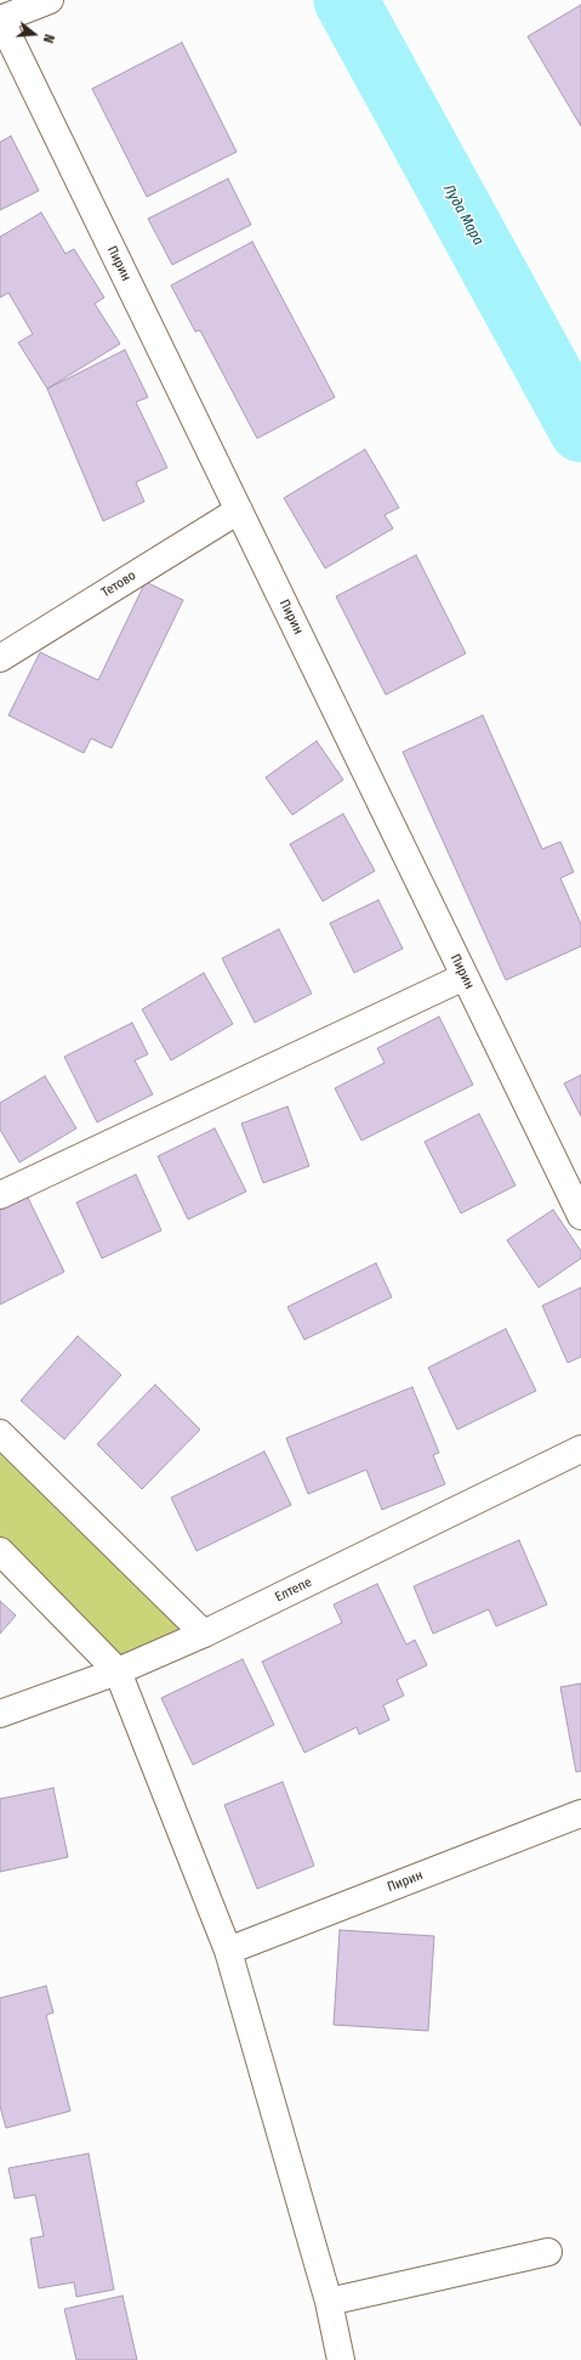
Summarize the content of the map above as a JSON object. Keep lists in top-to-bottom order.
{
  "streets": {
    "street": ["Пирин", "Тетово", "Елтепе"]
  },
  "crossings": [
    ["Пирин", "Тетово"]
  ],
  "water": ["Луда Мара"],
  "north": "right"
}
